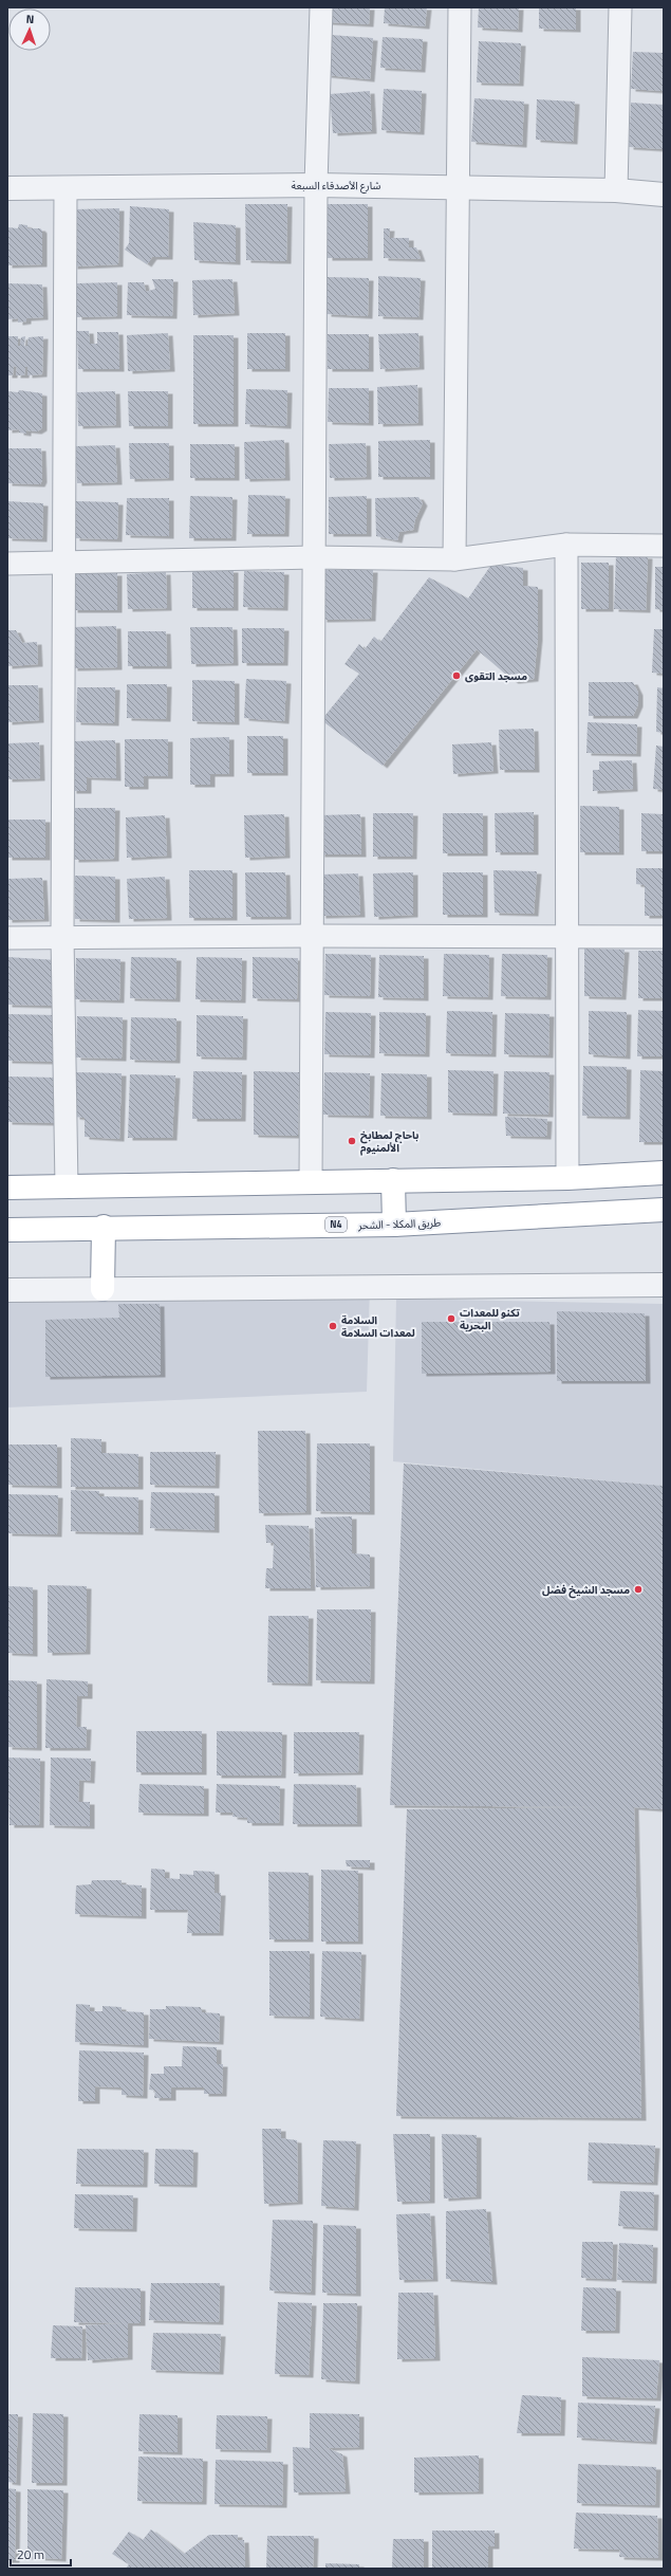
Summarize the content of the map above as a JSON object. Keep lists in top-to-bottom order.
{
  "streets": {
    "highway": ["طريق المكلا - الشحر", "N4"],
    "street": ["شارع الأصدقاء السبعة"]
  },
  "places": [
    "مسجد التقوى",
    "باحاج لمطابخ الألمنيوم",
    "تكنو للمعدات البحرية",
    "السلامة لمعدات السلامة",
    "مسجد الشيخ فضل"
  ],
  "scale_bar": "20 m",
  "north": "top"
}
